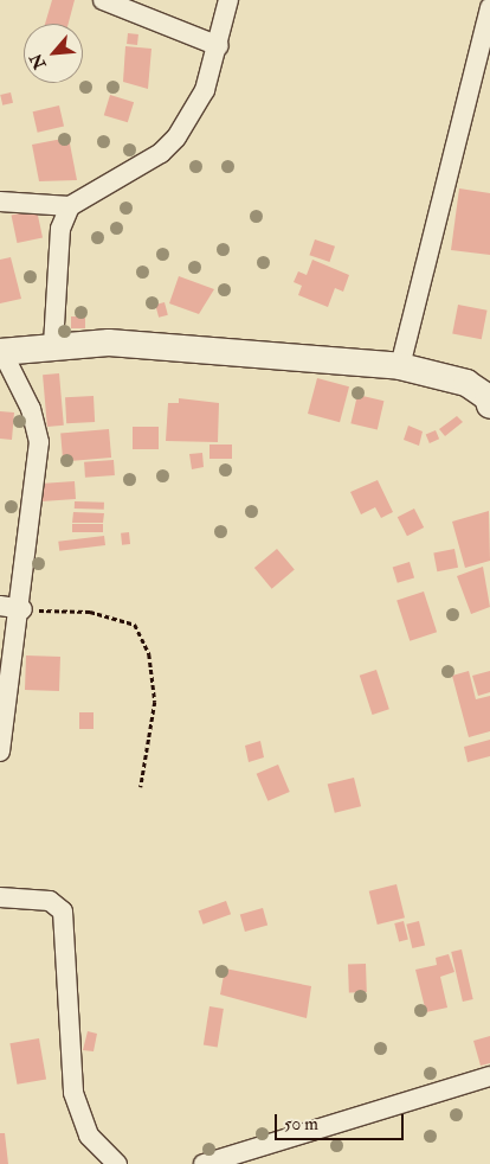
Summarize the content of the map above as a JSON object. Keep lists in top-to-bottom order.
{
  "scale_bar": "50 m",
  "north": "bottom left"
}
